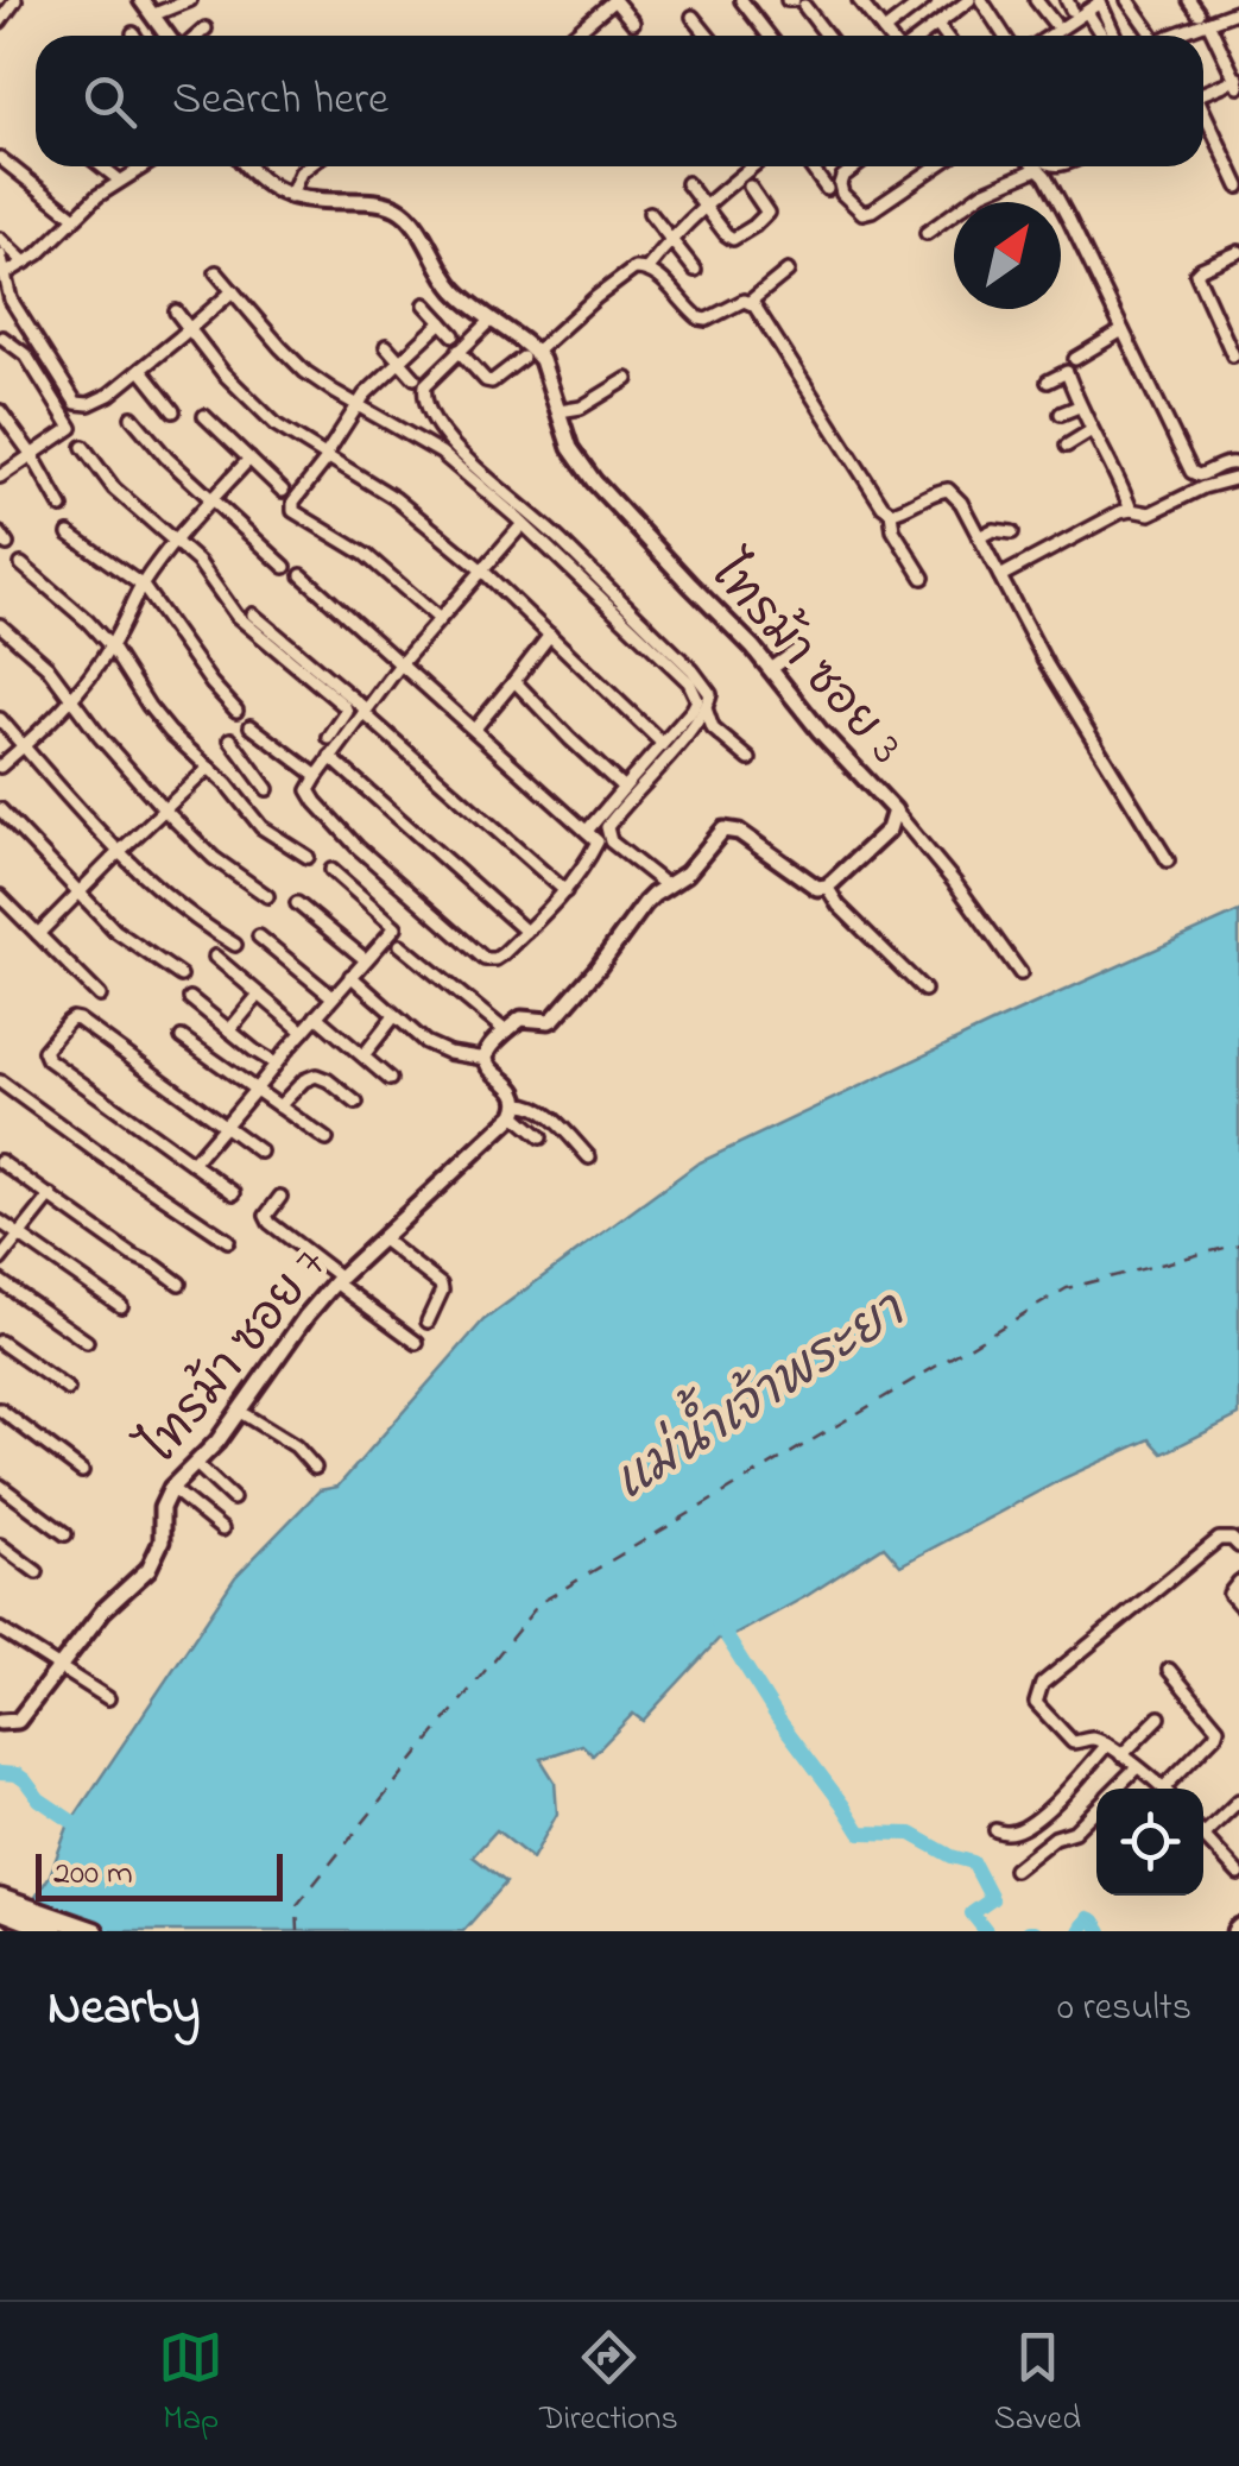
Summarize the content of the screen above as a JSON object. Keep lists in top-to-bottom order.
{
  "streets": {
    "street": ["ไทรม้า ซอย 3", "ไทรม้า ซอย 7"]
  },
  "water": ["แม่น้ำเจ้าพระยา"],
  "scale_bar": "200 m",
  "north": "top right",
  "page": {
    "search": "Search here",
    "scale": "200 m",
    "heading": ["Nearby", "0 results"],
    "nav": ["Map", "Directions", "Saved"]
  }
}
